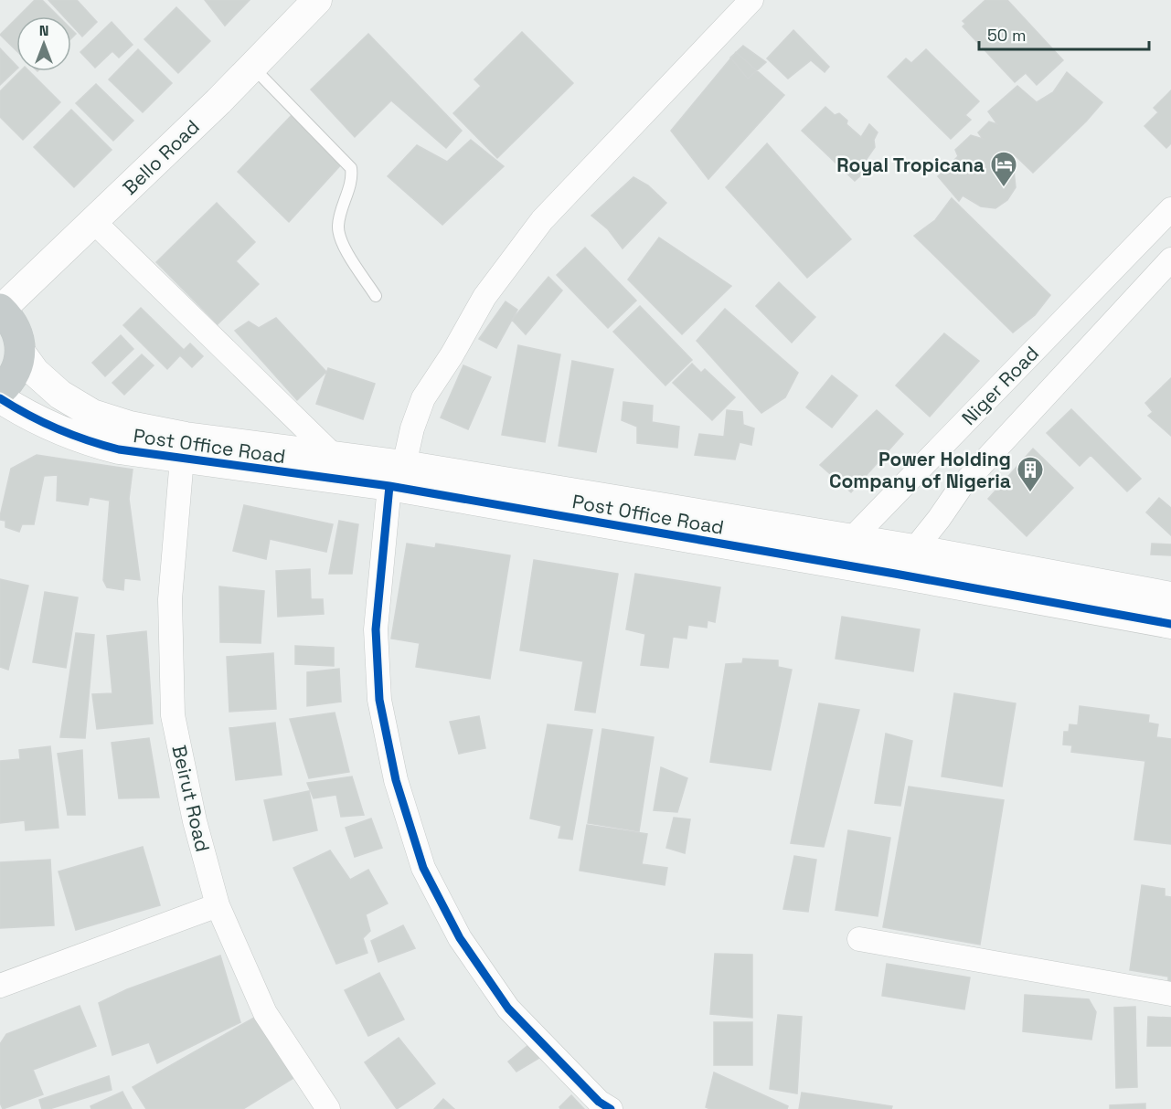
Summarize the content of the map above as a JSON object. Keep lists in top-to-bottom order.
{
  "streets": {
    "street": [
      "Bello Road",
      "Niger Road",
      "Post Office Road",
      "Beirut Road"
    ]
  },
  "crossings": [
    ["Niger Road", "Post Office Road"],
    ["Post Office Road", "Beirut Road"]
  ],
  "places": {
    "hotel": ["Royal Tropicana"],
    "building": ["Power Holding Company of Nigeria"]
  },
  "scale_bar": "50 m",
  "north": "top"
}
